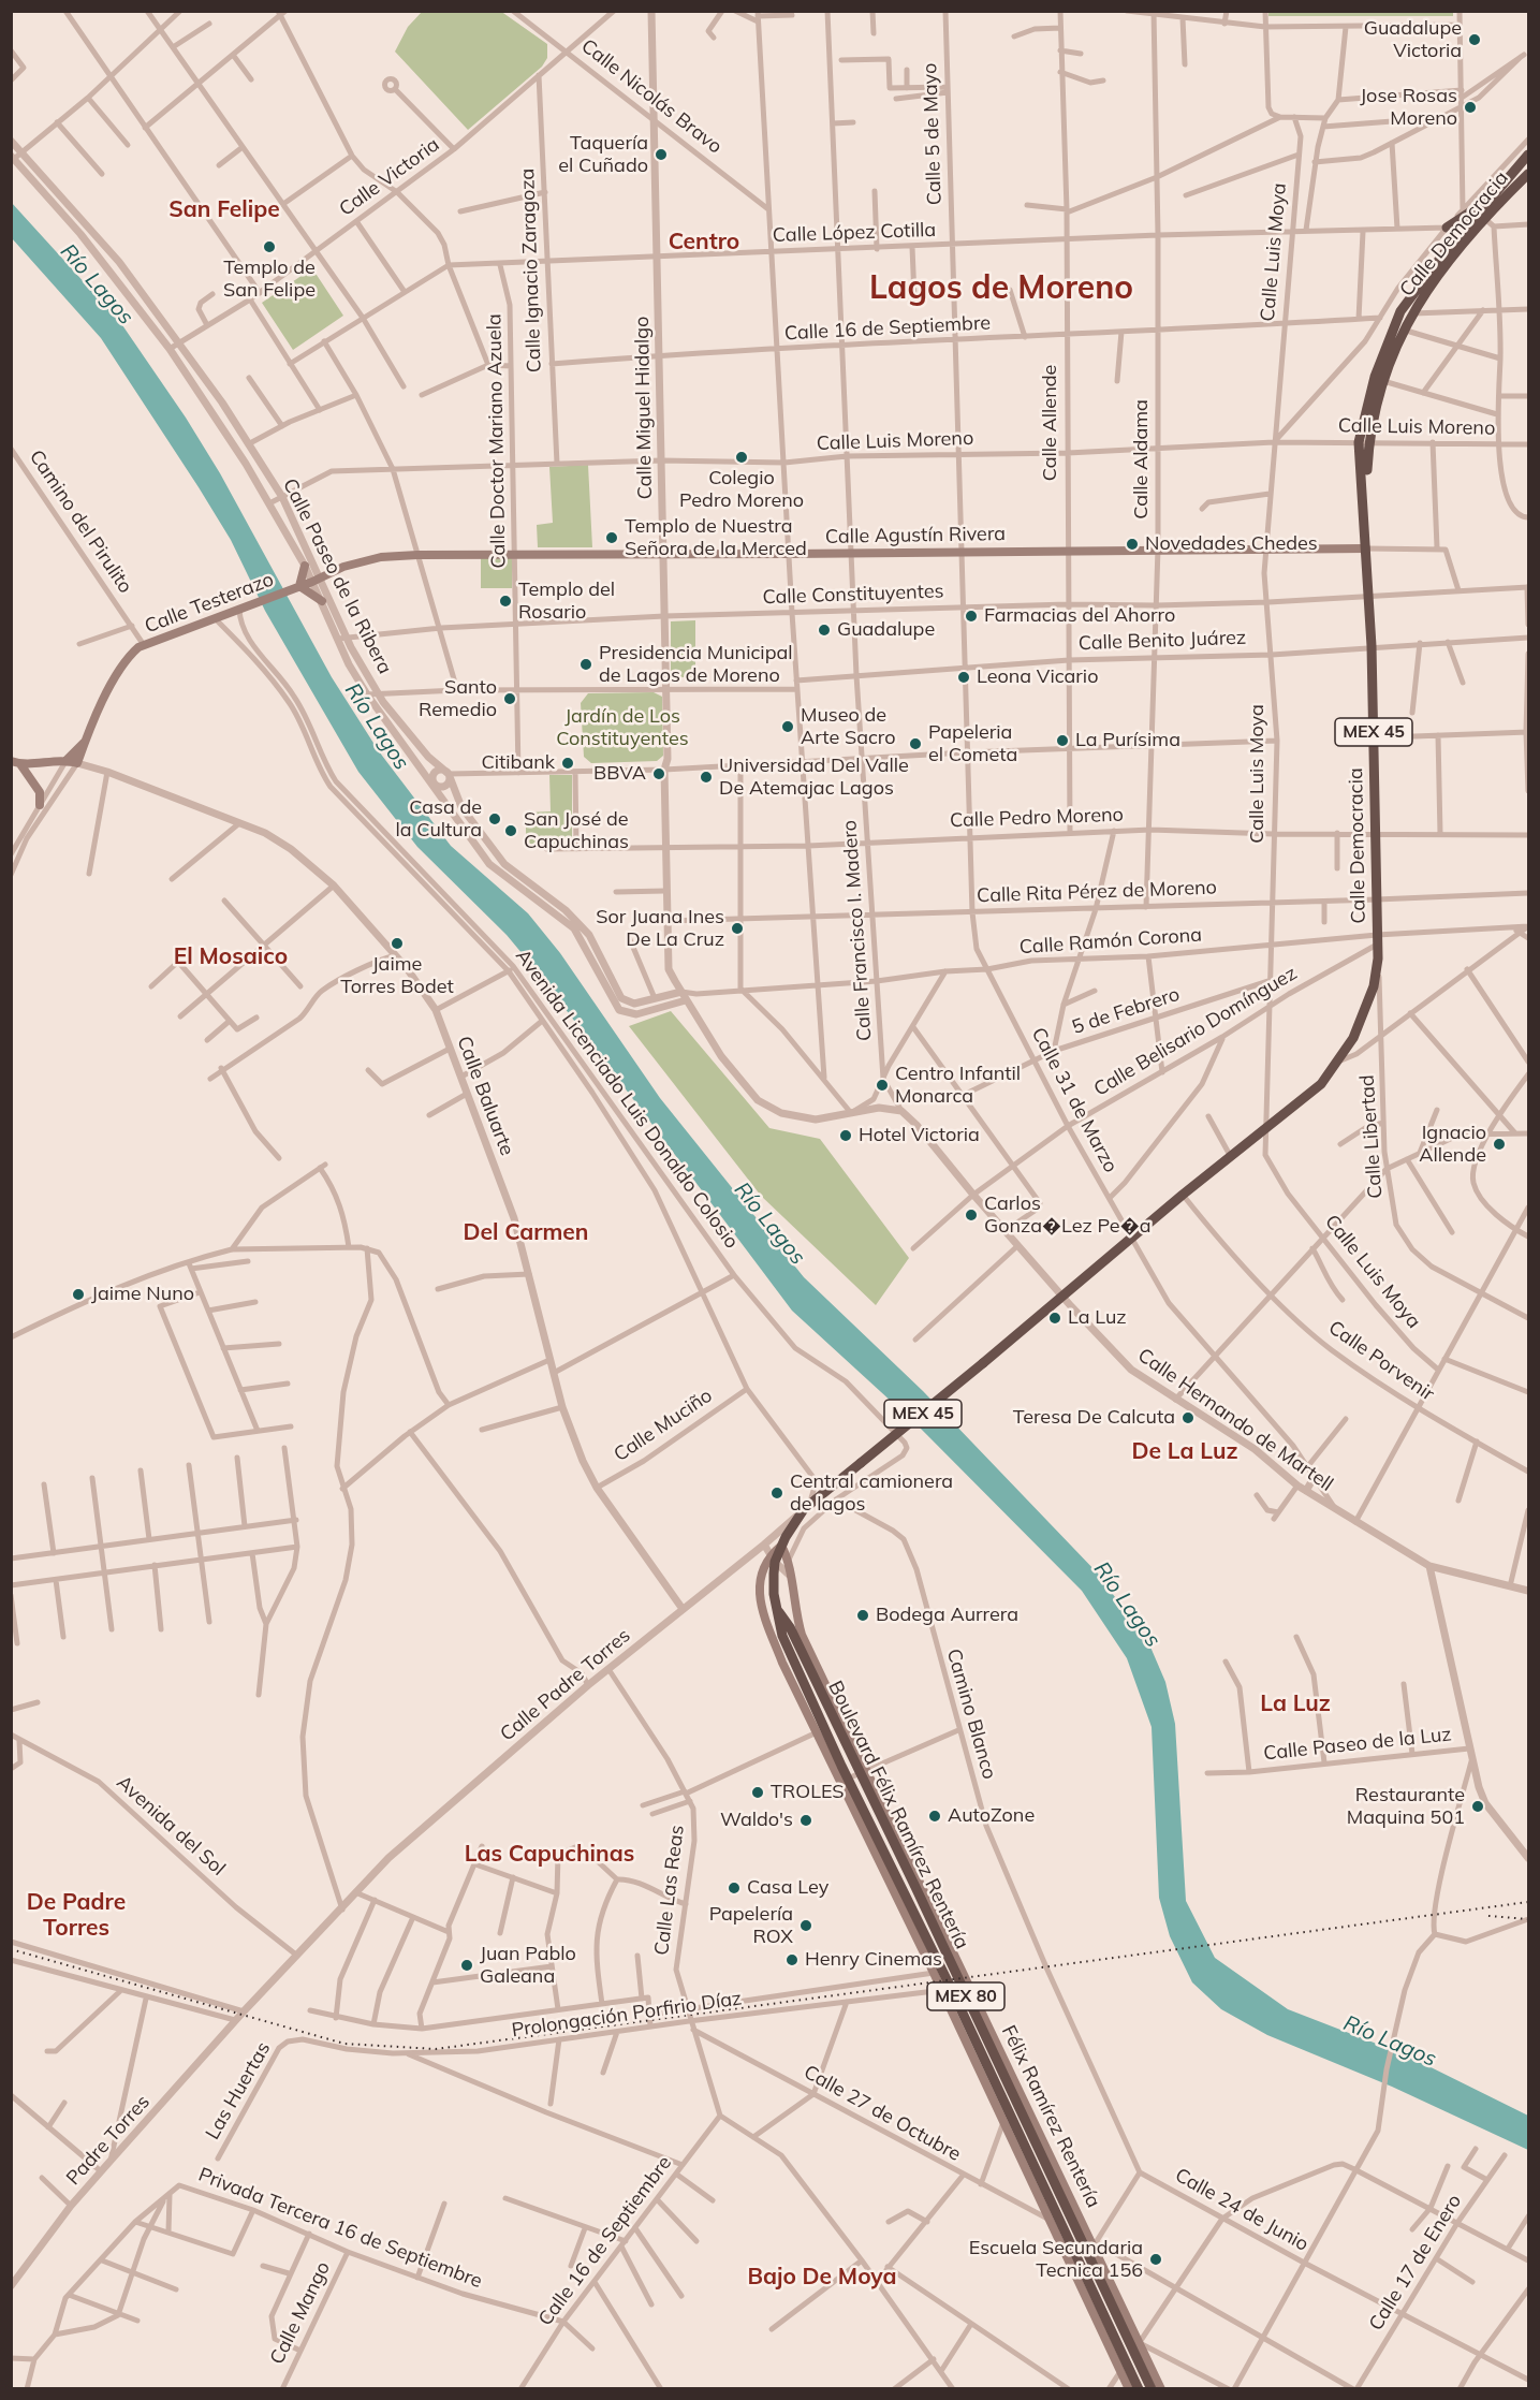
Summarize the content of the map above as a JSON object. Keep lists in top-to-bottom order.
{
  "streets": {
    "highway": [
      "Calle Democracia",
      "MEX 45",
      "Boulevard Félix Ramírez Rentería",
      "MEX 80"
    ],
    "main road": [
      "Calle Agustín Rivera",
      "Calle Testerazo",
      "Calle Baluarte",
      "Félix Ramírez Rentería"
    ],
    "street": [
      "Calle Nicolás Bravo",
      "Calle 5 de Mayo",
      "Calle Victoria",
      "Calle López Cotilla",
      "Calle Luis Moya",
      "Calle Ignacio Zaragoza",
      "Calle 16 de Septiembre",
      "Calle Miguel Hidalgo",
      "Calle Allende",
      "Calle Luis Moreno",
      "Calle Doctor Mariano Azuela",
      "Calle Aldama",
      "Camino del Pirulito",
      "Calle Paseo de la Ribera",
      "Calle Constituyentes",
      "Calle Benito Juárez",
      "Calle Pedro Moreno",
      "Calle Rita Pérez de Moreno",
      "Calle Francisco I. Madero",
      "Calle Ramón Corona",
      "5 de Febrero",
      "Calle Belisario Domínguez",
      "Avenida Licenciado Luis Donaldo Colosio",
      "Calle 31 de Marzo",
      "Calle Libertad",
      "Calle Porvenir",
      "Calle Hernando de Martell",
      "Calle Muciño",
      "Calle Padre Torres",
      "Camino Blanco",
      "Calle Paseo de la Luz",
      "Avenida del Sol",
      "Calle Las Reas",
      "Prolongación Porfirio Díaz",
      "Las Huertas",
      "Calle 27 de Octubre",
      "Padre Torres",
      "Calle 24 de Junio",
      "Privada Tercera 16 de Septiembre",
      "Calle 17 de Enero",
      "Calle Mango"
    ]
  },
  "crossings": [
    ["Calle Nicolás Bravo", "Calle Victoria"],
    ["Calle Nicolás Bravo", "Calle Miguel Hidalgo"],
    ["Calle 5 de Mayo", "Calle López Cotilla"],
    ["Calle 5 de Mayo", "Calle 16 de Septiembre"],
    ["Calle 5 de Mayo", "Calle Luis Moreno"],
    ["Calle 5 de Mayo", "Calle Agustín Rivera"],
    ["Calle 5 de Mayo", "Calle Constituyentes"],
    ["Calle 5 de Mayo", "Calle Benito Juárez"],
    ["Calle 5 de Mayo", "Calle Pedro Moreno"],
    ["Calle 5 de Mayo", "Calle Rita Pérez de Moreno"],
    ["Calle 5 de Mayo", "Calle 31 de Marzo"],
    ["Calle Victoria", "Calle Ignacio Zaragoza"],
    ["Calle Victoria", "Calle Paseo de la Ribera"],
    ["Calle López Cotilla", "Calle Luis Moya"],
    ["Calle López Cotilla", "Calle Ignacio Zaragoza"],
    ["Calle López Cotilla", "Calle Miguel Hidalgo"],
    ["Calle López Cotilla", "Calle Allende"],
    ["Calle López Cotilla", "Calle Doctor Mariano Azuela"],
    ["Calle López Cotilla", "Calle Aldama"],
    ["Calle López Cotilla", "Calle Francisco I. Madero"],
    ["Calle Democracia", "Calle Luis Moreno"],
    ["Calle Democracia", "Calle Agustín Rivera"],
    ["Calle Democracia", "Calle Constituyentes"],
    ["Calle Democracia", "Calle Benito Juárez"],
    ["Calle Democracia", "MEX 45"],
    ["Calle Democracia", "Calle Pedro Moreno"],
    ["Calle Democracia", "Calle Rita Pérez de Moreno"],
    ["Calle Democracia", "Calle Ramón Corona"],
    ["Calle Democracia", "Calle Belisario Domínguez"],
    ["Calle Democracia", "Calle Libertad"],
    ["Calle Luis Moya", "Calle 16 de Septiembre"],
    ["Calle Luis Moya", "Calle Luis Moreno"],
    ["Calle Luis Moya", "Calle Agustín Rivera"],
    ["Calle Luis Moya", "Calle Constituyentes"],
    ["Calle Luis Moya", "Calle Benito Juárez"],
    ["Calle Luis Moya", "MEX 45"],
    ["Calle Luis Moya", "Calle Pedro Moreno"],
    ["Calle Luis Moya", "Calle Rita Pérez de Moreno"],
    ["Calle Luis Moya", "Calle Ramón Corona"],
    ["Calle Luis Moya", "5 de Febrero"],
    ["Calle Luis Moya", "Calle Belisario Domínguez"],
    ["Calle Ignacio Zaragoza", "Calle 16 de Septiembre"],
    ["Calle Ignacio Zaragoza", "Calle Luis Moreno"],
    ["Calle 16 de Septiembre", "Calle Miguel Hidalgo"],
    ["Calle 16 de Septiembre", "Calle Allende"],
    ["Calle 16 de Septiembre", "Calle Aldama"],
    ["Calle 16 de Septiembre", "Calle Francisco I. Madero"],
    ["Calle 16 de Septiembre", "Calle Las Reas"],
    ["Calle 16 de Septiembre", "Privada Tercera 16 de Septiembre"],
    ["Calle Miguel Hidalgo", "Calle Luis Moreno"],
    ["Calle Miguel Hidalgo", "Calle Agustín Rivera"],
    ["Calle Miguel Hidalgo", "Calle Paseo de la Ribera"],
    ["Calle Miguel Hidalgo", "Calle Constituyentes"],
    ["Calle Miguel Hidalgo", "Calle Pedro Moreno"],
    ["Calle Miguel Hidalgo", "Calle Rita Pérez de Moreno"],
    ["Calle Miguel Hidalgo", "Calle Ramón Corona"],
    ["Calle Allende", "Calle Luis Moreno"],
    ["Calle Allende", "Calle Agustín Rivera"],
    ["Calle Allende", "Calle Constituyentes"],
    ["Calle Allende", "Calle Benito Juárez"],
    ["Calle Allende", "Calle Pedro Moreno"],
    ["Calle Luis Moreno", "Calle Doctor Mariano Azuela"],
    ["Calle Luis Moreno", "Calle Aldama"],
    ["Calle Luis Moreno", "Calle Paseo de la Ribera"],
    ["Calle Luis Moreno", "Calle Francisco I. Madero"],
    ["Calle Doctor Mariano Azuela", "Calle Agustín Rivera"],
    ["Calle Doctor Mariano Azuela", "Calle Constituyentes"],
    ["Calle Aldama", "Calle Agustín Rivera"],
    ["Calle Aldama", "Calle Constituyentes"],
    ["Calle Aldama", "Calle Benito Juárez"],
    ["Calle Aldama", "Calle Pedro Moreno"],
    ["Calle Aldama", "Calle Rita Pérez de Moreno"],
    ["Camino del Pirulito", "Calle Testerazo"],
    ["Calle Agustín Rivera", "Calle Paseo de la Ribera"],
    ["Calle Agustín Rivera", "Calle Testerazo"],
    ["Calle Agustín Rivera", "Calle Francisco I. Madero"],
    ["Calle Paseo de la Ribera", "Calle Constituyentes"],
    ["Calle Paseo de la Ribera", "Calle Testerazo"],
    ["Calle Paseo de la Ribera", "Calle Ramón Corona"],
    ["Calle Constituyentes", "Calle Francisco I. Madero"],
    ["Calle Testerazo", "Calle Baluarte"],
    ["Calle Testerazo", "Avenida Licenciado Luis Donaldo Colosio"],
    ["Calle Benito Juárez", "Calle Francisco I. Madero"],
    ["MEX 45", "Avenida Licenciado Luis Donaldo Colosio"],
    ["MEX 45", "Calle 31 de Marzo"],
    ["MEX 45", "Calle Porvenir"],
    ["MEX 45", "Calle Hernando de Martell"],
    ["MEX 45", "Calle Padre Torres"],
    ["MEX 45", "Boulevard Félix Ramírez Rentería"],
    ["Calle Pedro Moreno", "Calle Francisco I. Madero"],
    ["Calle Rita Pérez de Moreno", "Calle Francisco I. Madero"],
    ["Calle Rita Pérez de Moreno", "Calle 31 de Marzo"],
    ["Calle Francisco I. Madero", "Calle Ramón Corona"],
    ["Calle Francisco I. Madero", "Calle Hernando de Martell"],
    ["Calle Ramón Corona", "Calle Belisario Domínguez"],
    ["Calle Ramón Corona", "Calle 31 de Marzo"],
    ["5 de Febrero", "Calle 31 de Marzo"],
    ["Calle Belisario Domínguez", "Calle 31 de Marzo"],
    ["Calle Belisario Domínguez", "Calle Hernando de Martell"],
    ["Calle Baluarte", "Calle Muciño"],
    ["Calle Baluarte", "Calle Padre Torres"],
    ["Avenida Licenciado Luis Donaldo Colosio", "Calle Muciño"],
    ["Avenida Licenciado Luis Donaldo Colosio", "Calle Padre Torres"],
    ["Avenida Licenciado Luis Donaldo Colosio", "Camino Blanco"],
    ["Avenida Licenciado Luis Donaldo Colosio", "Boulevard Félix Ramírez Rentería"],
    ["Calle 31 de Marzo", "Calle Hernando de Martell"],
    ["Calle Padre Torres", "Boulevard Félix Ramírez Rentería"],
    ["Calle Padre Torres", "Avenida del Sol"],
    ["Calle Padre Torres", "Calle Las Reas"],
    ["Calle Padre Torres", "Padre Torres"],
    ["Camino Blanco", "Calle 24 de Junio"],
    ["Boulevard Félix Ramírez Rentería", "Prolongación Porfirio Díaz"],
    ["Boulevard Félix Ramírez Rentería", "Calle 27 de Octubre"],
    ["Boulevard Félix Ramírez Rentería", "Félix Ramírez Rentería"],
    ["Avenida del Sol", "Padre Torres"],
    ["Calle Las Reas", "Prolongación Porfirio Díaz"],
    ["Calle Las Reas", "Calle 27 de Octubre"],
    ["Prolongación Porfirio Díaz", "Las Huertas"],
    ["Prolongación Porfirio Díaz", "Félix Ramírez Rentería"],
    ["Calle 27 de Octubre", "Félix Ramírez Rentería"],
    ["Calle 24 de Junio", "Calle 17 de Enero"],
    ["Privada Tercera 16 de Septiembre", "Calle Mango"]
  ],
  "districts": [
    "San Felipe",
    "Centro",
    "Lagos de Moreno",
    "El Mosaico",
    "Del Carmen",
    "De La Luz",
    "La Luz",
    "Las Capuchinas",
    "De Padre Torres",
    "Bajo De Moya"
  ],
  "water": ["Río Lagos"],
  "parks": ["Jardín de Los Constituyentes"],
  "places": [
    "Guadalupe Victoria",
    "Jose Rosas Moreno",
    "Taquería el Cuñado",
    "Templo de San Felipe",
    "Colegio Pedro Moreno",
    "Templo de Nuestra Señora de la Merced",
    "Novedades Chedes",
    "Templo del Rosario",
    "Farmacias del Ahorro",
    "Guadalupe",
    "Presidencia Municipal de Lagos de Moreno",
    "Leona Vicario",
    "Santo Remedio",
    "Museo de Arte Sacro",
    "La Purísima",
    "Papeleria el Cometa",
    "Citibank",
    "BBVA",
    "Universidad Del Valle De Atemajac Lagos",
    "Casa de la Cultura",
    "San José de Capuchinas",
    "Sor Juana Ines De La Cruz",
    "Jaime Torres Bodet",
    "Centro Infantil Monarca",
    "Hotel Victoria",
    "Ignacio Allende",
    "Carlos Gonza�Lez Pe�a",
    "Jaime Nuno",
    "La Luz",
    "Teresa De Calcuta",
    "Central camionera de lagos",
    "Bodega Aurrera",
    "TROLES",
    "Restaurante Maquina 501",
    "AutoZone",
    "Waldo's",
    "Casa Ley",
    "Papelería ROX",
    "Henry Cinemas",
    "Juan Pablo Galeana",
    "Escuela Secundaria Tecnica 156"
  ]
}
